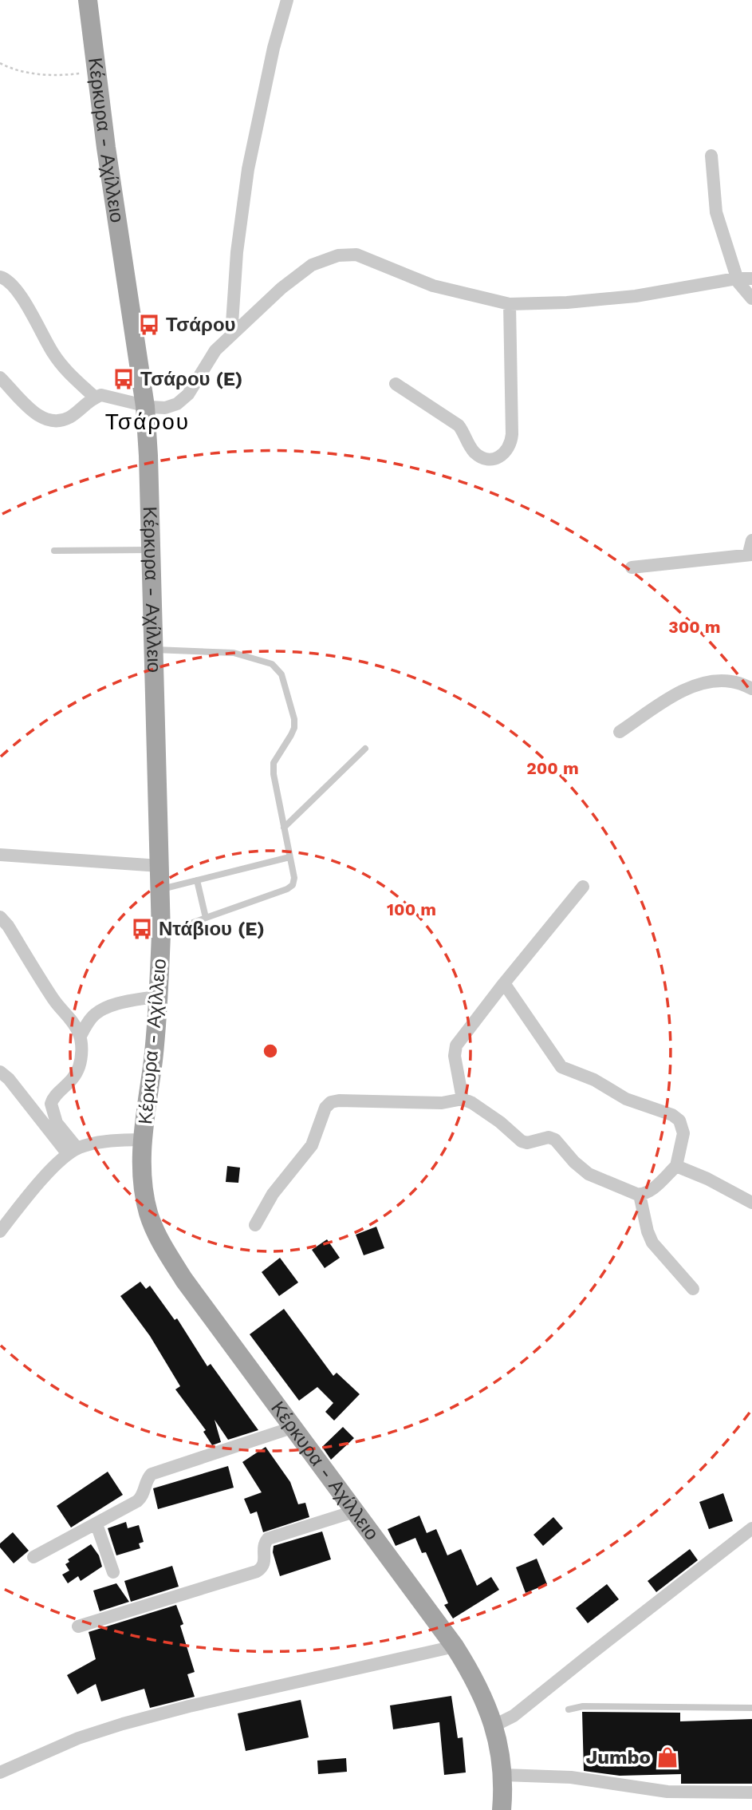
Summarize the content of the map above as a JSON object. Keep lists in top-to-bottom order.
{
  "streets": {
    "main road": ["Κέρκυρα - Αχίλλειο"]
  },
  "districts": ["Τσάρου"],
  "places": {
    "bus stop": ["Τσάρου", "Τσάρου (E)", "Ντάβιου (E)"],
    "shop": ["Jumbo"]
  },
  "rings": ["300 m", "200 m", "100 m"]
}
